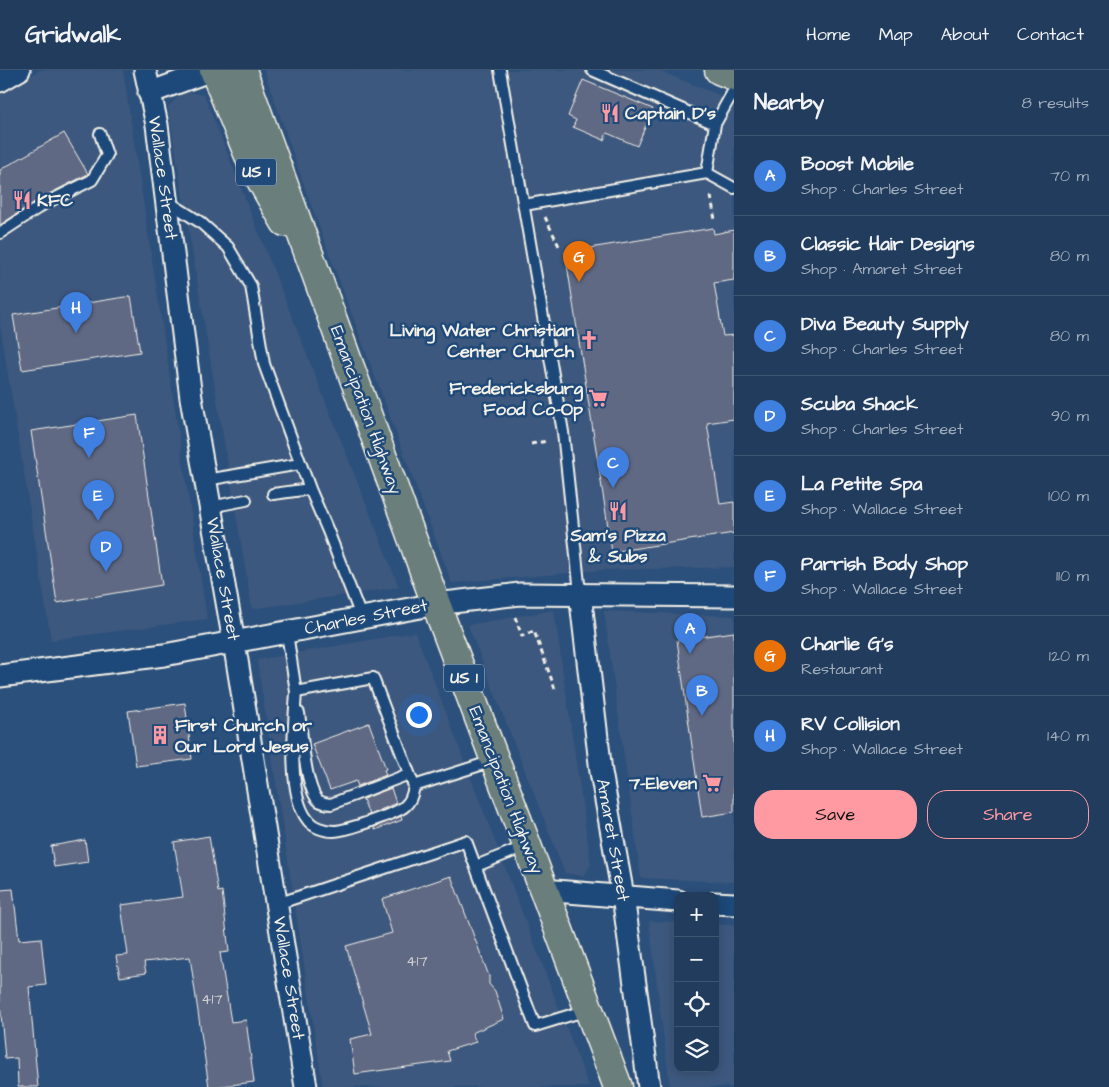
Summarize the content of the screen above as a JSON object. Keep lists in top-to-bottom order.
{
  "streets": {
    "main road": ["US 1", "Emancipation Highway"],
    "street": ["Wallace Street", "Charles Street", "Amaret Street"]
  },
  "crossings": [
    ["Wallace Street", "Charles Street"],
    ["Emancipation Highway", "Charles Street"],
    ["Charles Street", "Amaret Street"]
  ],
  "places": {
    "restaurant": ["Captain D's", "KFC", "Sam's Pizza & Subs"],
    "church": ["Living Water Christian Center Church"],
    "supermarket": ["Fredericksburg Food Co-Op", "7-Eleven"],
    "building": ["First Church or Our Lord Jesus"]
  },
  "house_numbers": ["417", "417"],
  "page": {
    "header": "Gridwalk",
    "nav": [
      "Home",
      "Map",
      "About",
      "Contact"
    ],
    "heading": ["Nearby", "8 results"],
    "list": [
      {
        "mark": "A",
        "name": "Boost Mobile",
        "note": "Shop · Charles Street",
        "value": "70 m"
      },
      {
        "mark": "B",
        "name": "Classic Hair Designs",
        "note": "Shop · Amaret Street",
        "value": "80 m"
      },
      {
        "mark": "C",
        "name": "Diva Beauty Supply",
        "note": "Shop · Charles Street",
        "value": "80 m"
      },
      {
        "mark": "D",
        "name": "Scuba Shack",
        "note": "Shop · Charles Street",
        "value": "90 m"
      },
      {
        "mark": "E",
        "name": "La Petite Spa",
        "note": "Shop · Wallace Street",
        "value": "100 m"
      },
      {
        "mark": "F",
        "name": "Parrish Body Shop",
        "note": "Shop · Wallace Street",
        "value": "110 m"
      },
      {
        "mark": "G",
        "name": "Charlie G's",
        "note": "Restaurant",
        "value": "120 m"
      },
      {
        "mark": "H",
        "name": "RV Collision",
        "note": "Shop · Wallace Street",
        "value": "140 m"
      }
    ],
    "pins": [
      "G",
      "H",
      "F",
      "C",
      "E",
      "D",
      "A",
      "B"
    ],
    "buttons": ["Save", "Share"],
    "map_buttons": ["+", "−"]
  }
}
